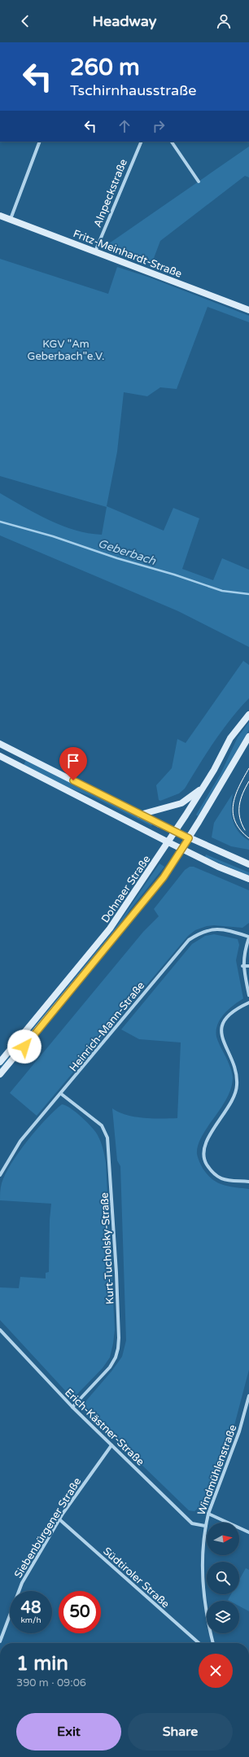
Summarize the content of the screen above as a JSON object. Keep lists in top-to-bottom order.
{
  "streets": {
    "main road": ["Fritz-Meinhardt-Straße", "Dohnaer Straße"],
    "street": [
      "Alnpeckstraße",
      "Heinrich-Mann-Straße",
      "Kurt-Tucholsky-Straße",
      "Erich-Kästner-Straße",
      "Windmühlenstraße",
      "Siebenbürgener Straße",
      "Südtiroler Straße"
    ]
  },
  "crossings": [
    ["Alnpeckstraße", "Fritz-Meinhardt-Straße"],
    ["Heinrich-Mann-Straße", "Kurt-Tucholsky-Straße"],
    ["Kurt-Tucholsky-Straße", "Erich-Kästner-Straße"],
    ["Erich-Kästner-Straße", "Windmühlenstraße"],
    ["Erich-Kästner-Straße", "Siebenbürgener Straße"],
    ["Siebenbürgener Straße", "Südtiroler Straße"]
  ],
  "water": ["Geberbach"],
  "parks": ["KGV \"Am Geberbach\"e.V."],
  "north": "right",
  "page": {
    "header": "Headway",
    "turn": ["260 m", "Tschirnhausstraße"],
    "speed": "48 km/h",
    "limit": "50",
    "heading": ["1 min", "390 m · 09:06"],
    "buttons": ["Exit", "Share"]
  }
}
